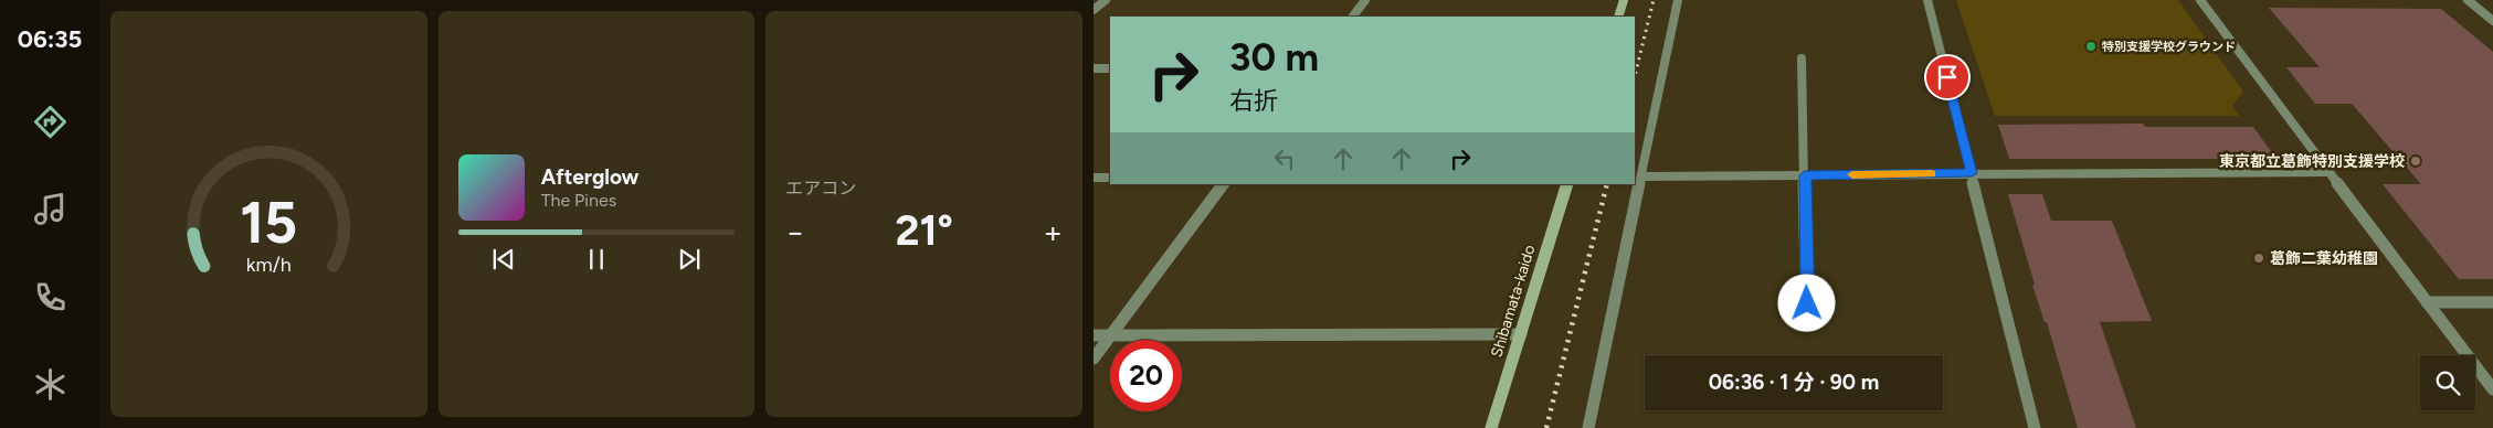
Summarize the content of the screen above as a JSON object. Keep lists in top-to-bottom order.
{
  "streets": {
    "main road": ["Shibamata-kaido"]
  },
  "places": ["特別支援学校グラウンド", "東京都立葛飾特別支援学校", "葛飾二葉幼稚園"],
  "page": {
    "tabs": "06:35",
    "tile": "エアコン",
    "turn": ["30 m", "右折"],
    "song": ["Afterglow", "The Pines"],
    "heat": ["−", "21°", "+"],
    "limit": "20",
    "trip": "06:36 · 1 分 · 90 m",
    "gauge": ["15", "km/h"]
  }
}
